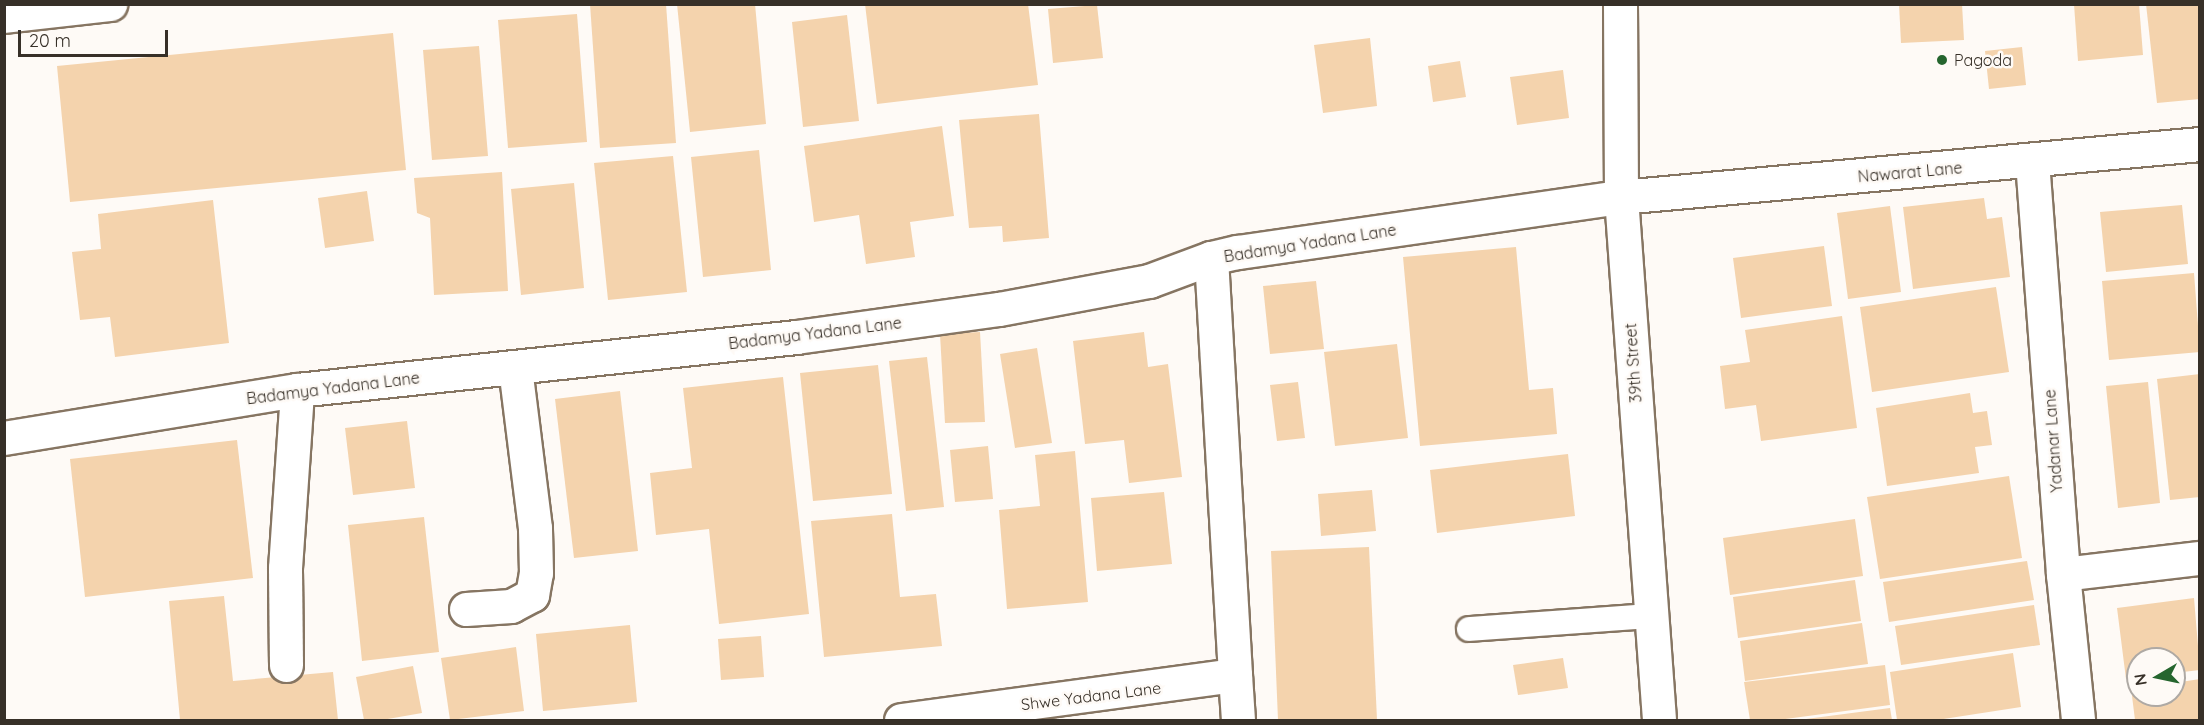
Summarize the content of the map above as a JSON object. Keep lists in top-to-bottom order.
{
  "streets": {
    "street": [
      "Nawarat Lane",
      "Badamya Yadana Lane",
      "39th Street",
      "Yadanar Lane",
      "Shwe Yadana Lane"
    ]
  },
  "crossings": [
    ["Nawarat Lane", "Badamya Yadana Lane"],
    ["Nawarat Lane", "39th Street"],
    ["Nawarat Lane", "Yadanar Lane"],
    ["Badamya Yadana Lane", "39th Street"]
  ],
  "places": ["Pagoda"],
  "scale_bar": "20 m",
  "north": "left"
}
